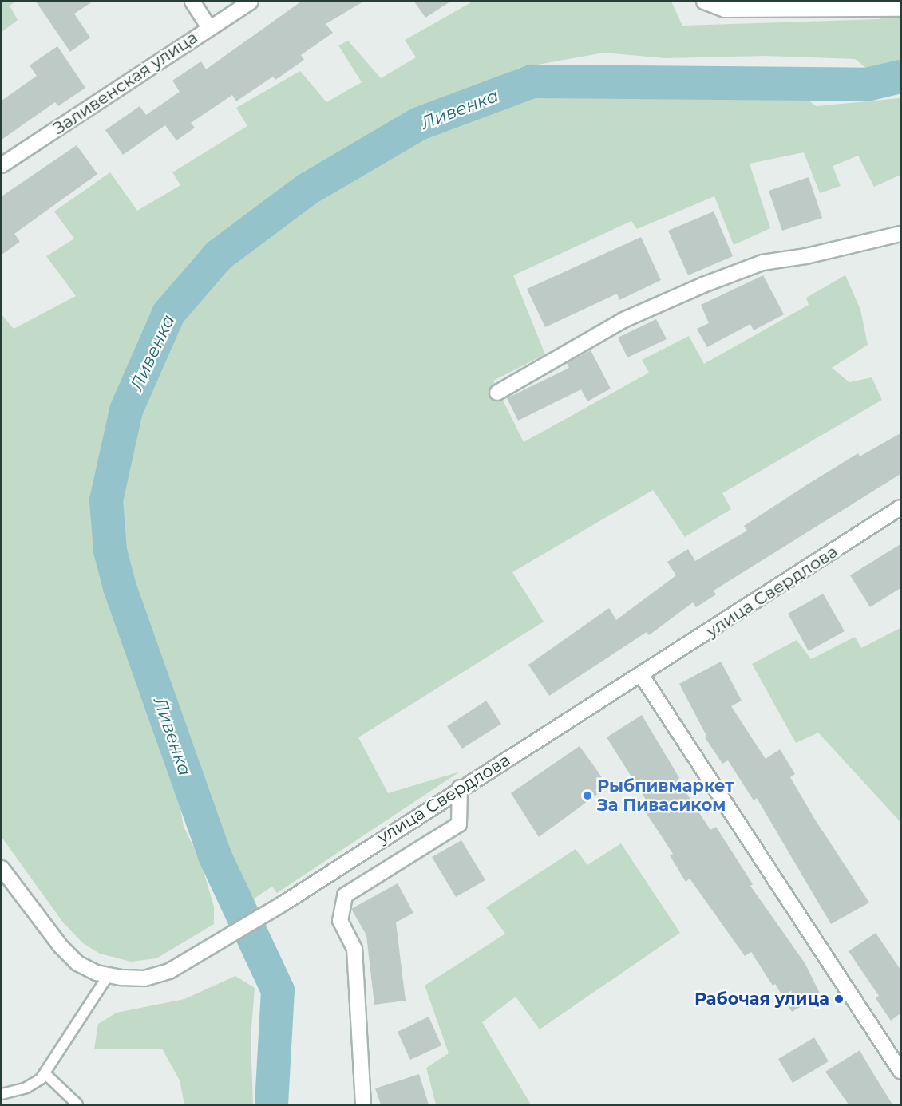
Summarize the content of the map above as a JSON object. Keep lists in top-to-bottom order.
{
  "streets": {
    "street": ["Заливенская улица", "улица Свердлова"]
  },
  "water": ["Ливенка"],
  "places": ["Рыбпивмаркет За Пивасиком", "Рабочая улица"]
}
